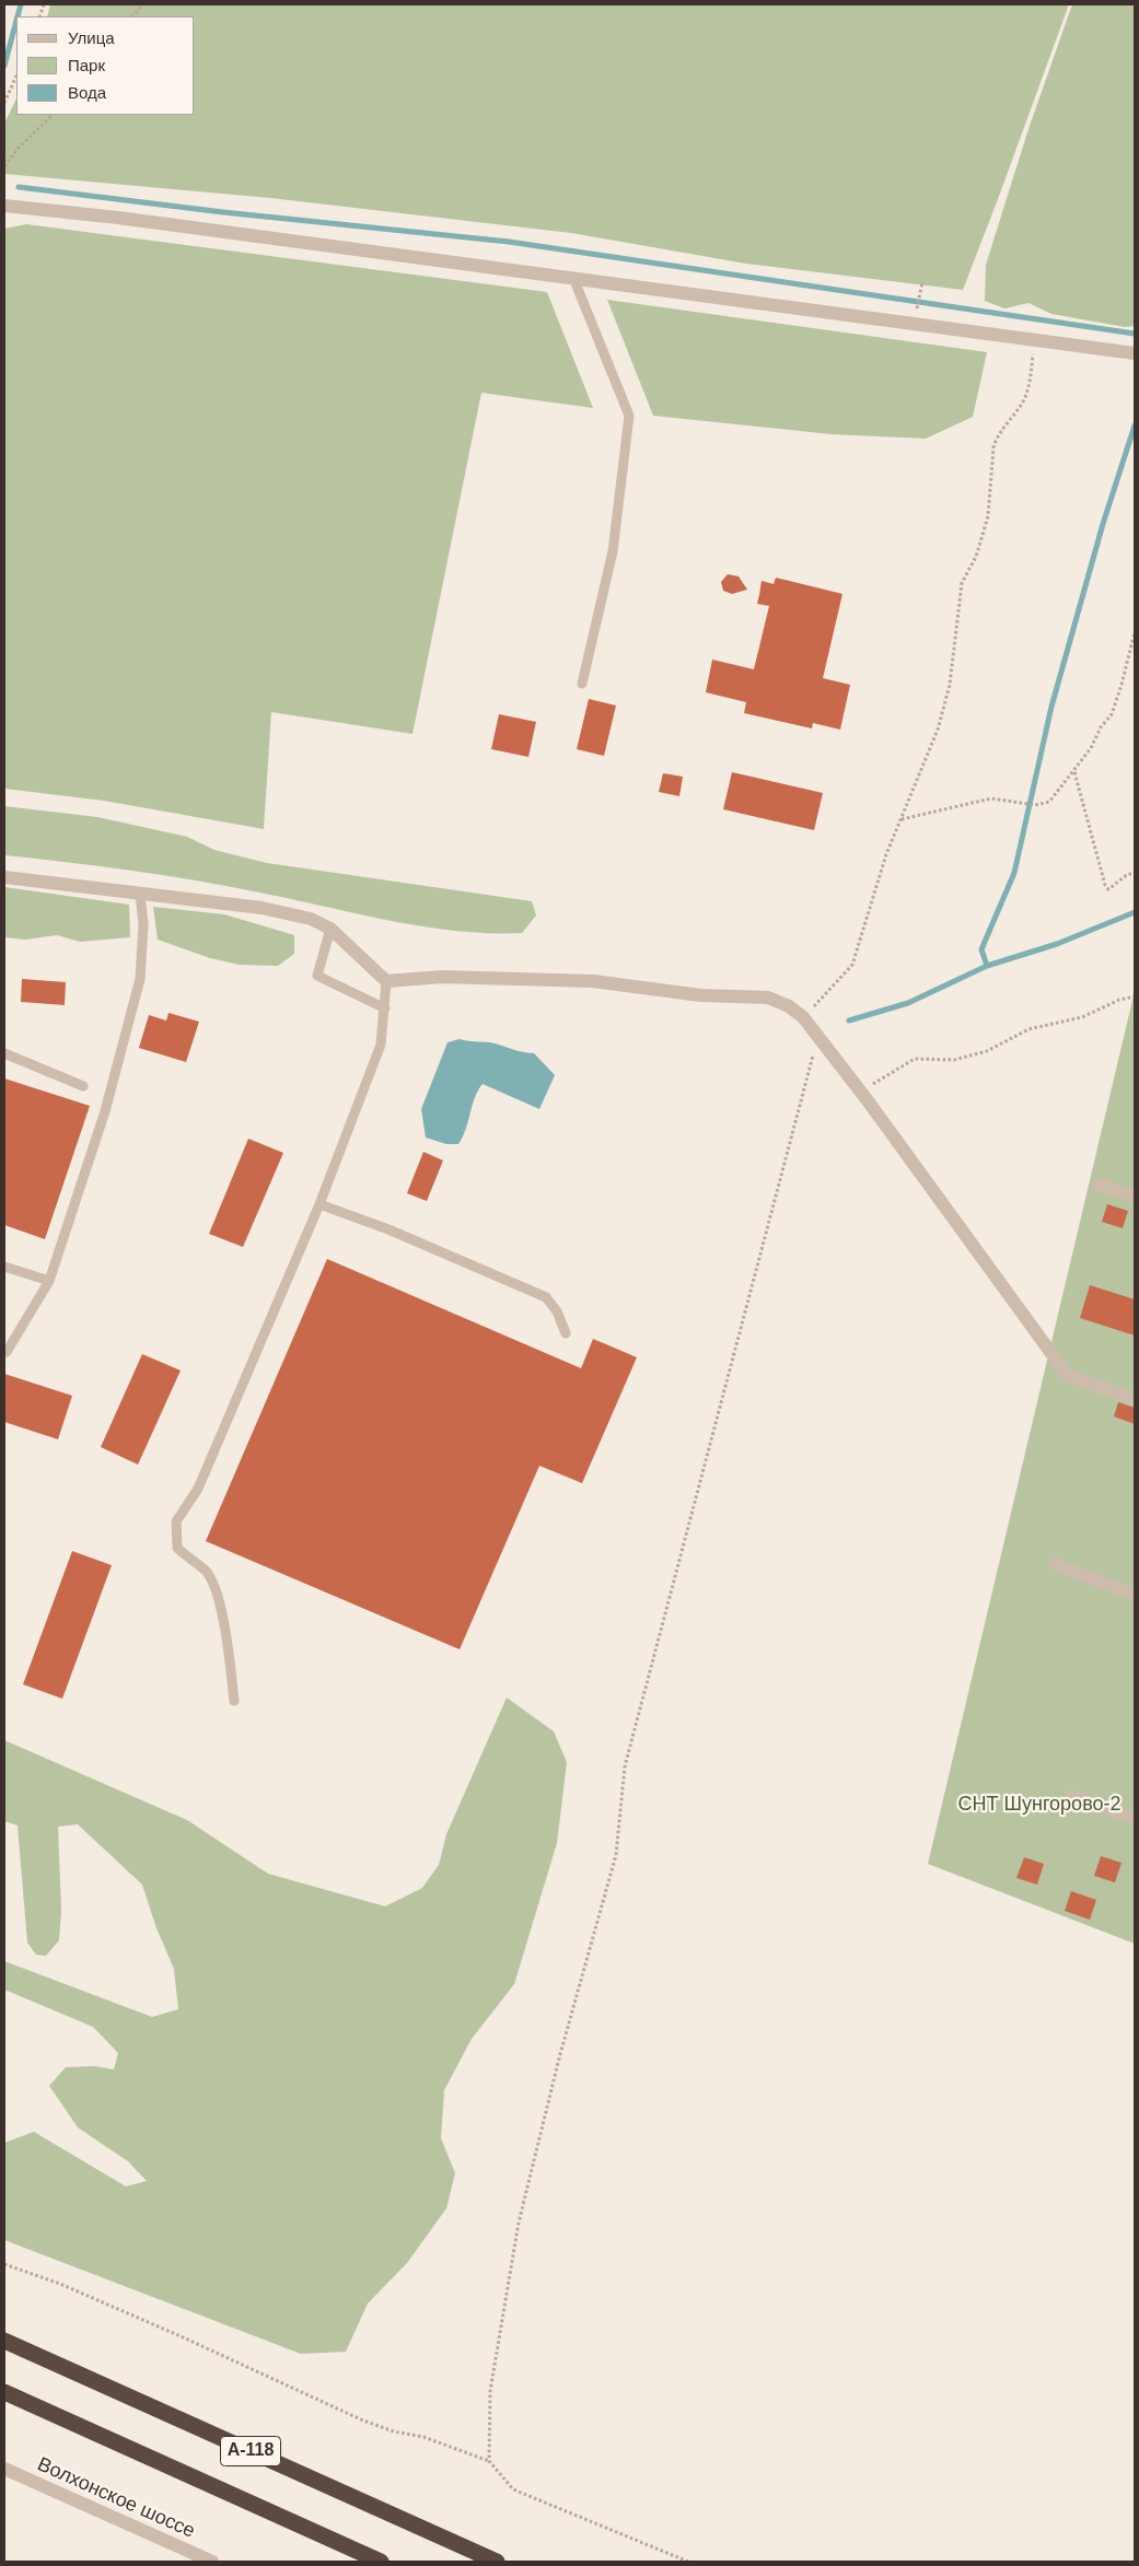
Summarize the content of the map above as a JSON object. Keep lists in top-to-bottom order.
{
  "streets": {
    "highway": ["А-118"],
    "street": ["Волхонское шоссе"]
  },
  "parks": ["СНТ Шунгорово-2"],
  "legend": ["Улица", "Парк", "Вода"]
}
